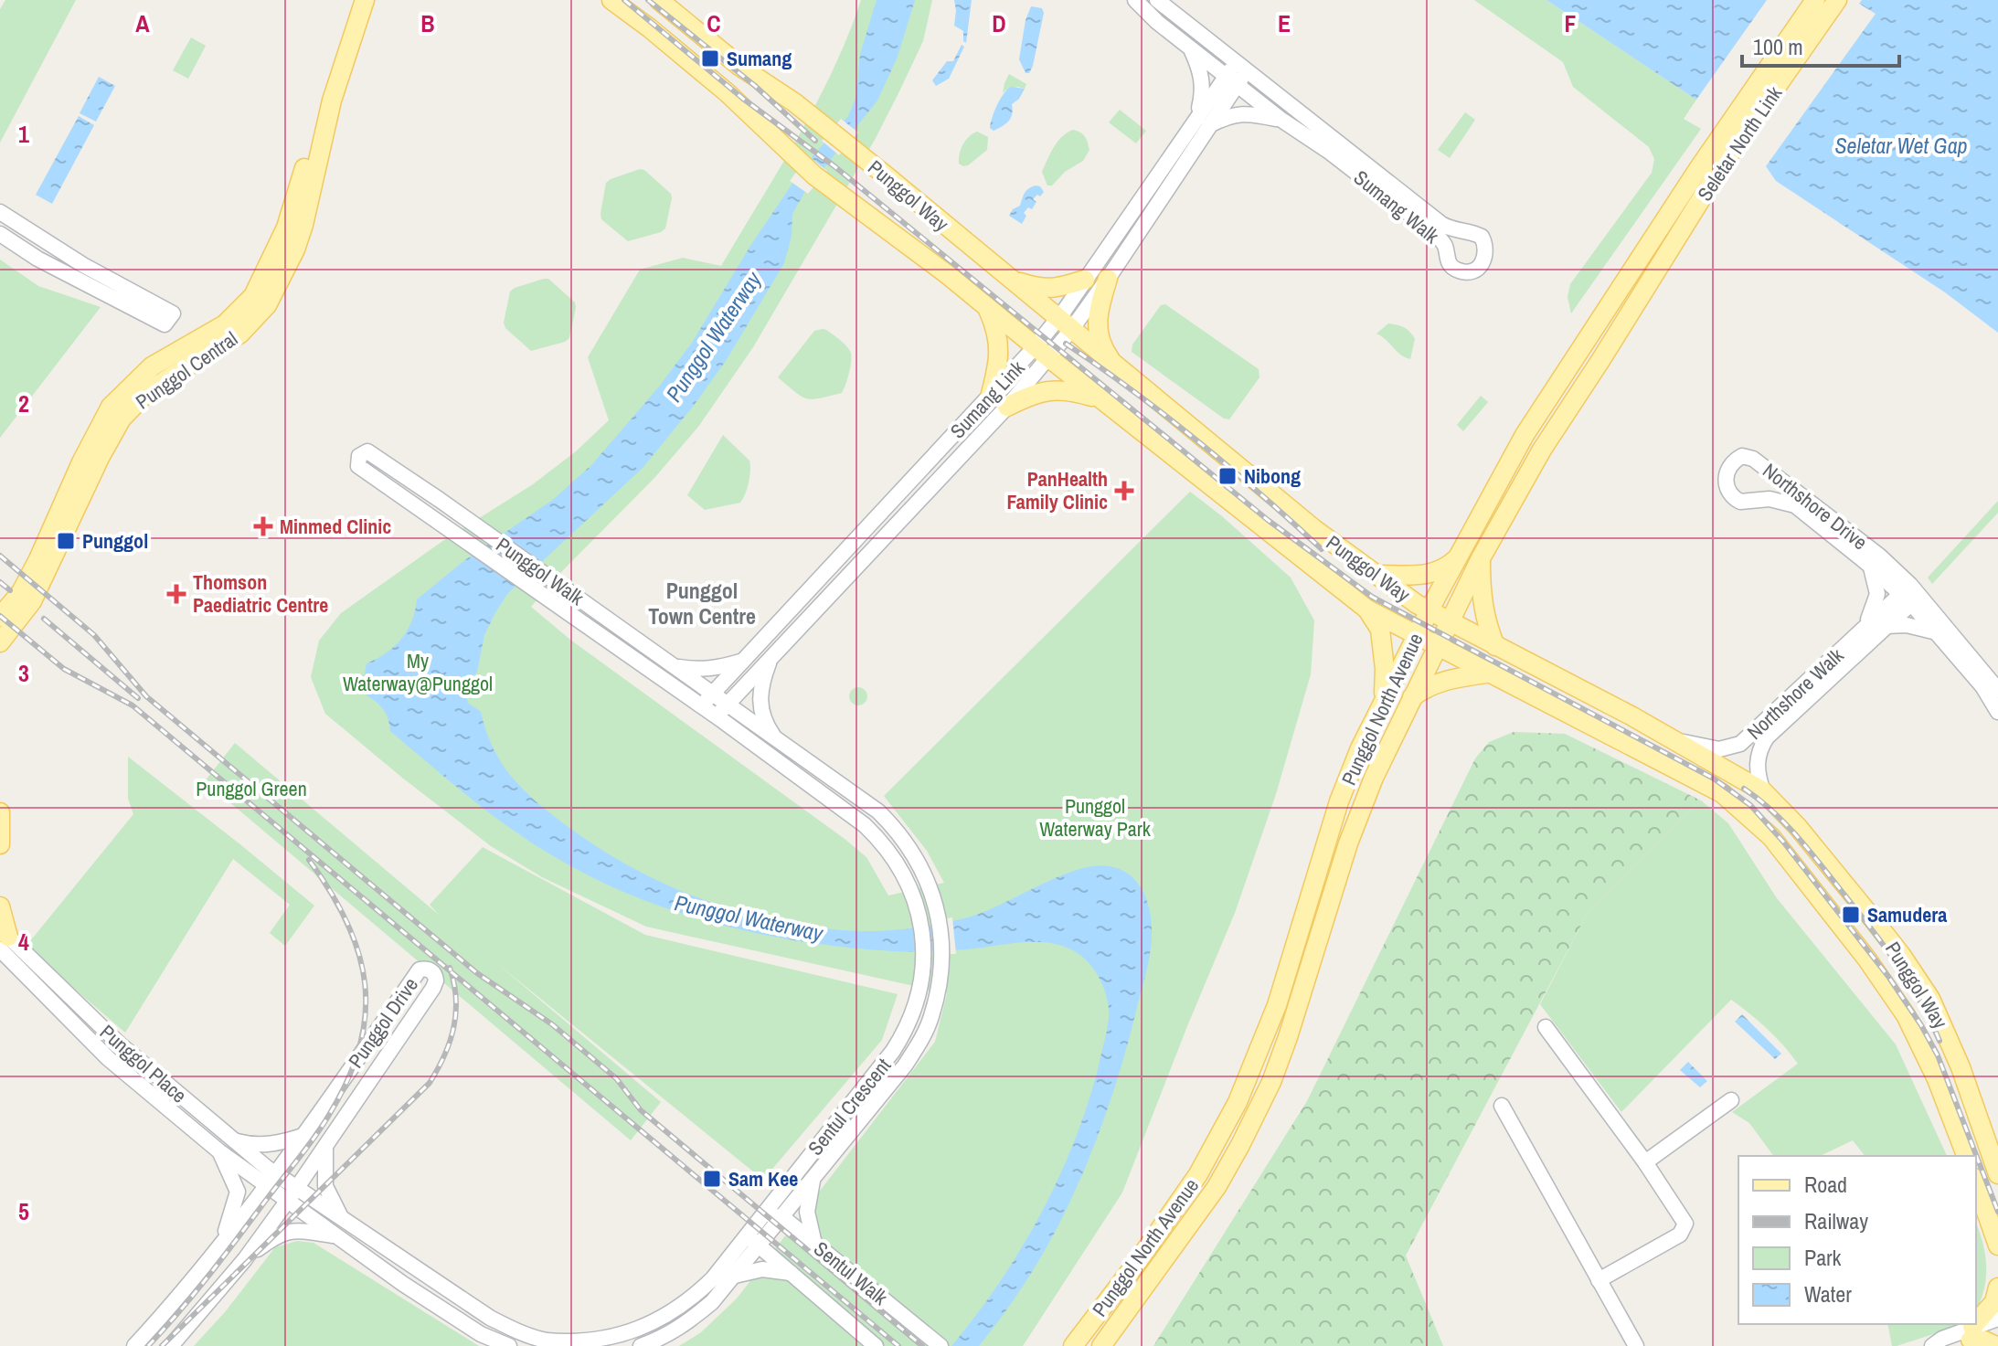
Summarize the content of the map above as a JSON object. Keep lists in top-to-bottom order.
{
  "streets": {
    "main road": [
      "Seletar North Link",
      "Punggol Way",
      "Punggol Central",
      "Punggol North Avenue"
    ],
    "street": [
      "Sumang Walk",
      "Sumang Link",
      "Northshore Drive",
      "Punggol Walk",
      "Northshore Walk",
      "Punggol Drive",
      "Punggol Place",
      "Sentul Crescent",
      "Sentul Walk"
    ]
  },
  "crossings": [
    ["Seletar North Link", "Punggol North Avenue"],
    ["Punggol Way", "Sumang Link"],
    ["Punggol Way", "Northshore Walk"],
    ["Punggol Way", "Punggol North Avenue"],
    ["Sumang Walk", "Sumang Link"],
    ["Sumang Link", "Punggol Walk"],
    ["Sumang Link", "Sentul Crescent"],
    ["Northshore Drive", "Northshore Walk"],
    ["Punggol Walk", "Sentul Crescent"],
    ["Punggol Drive", "Punggol Place"],
    ["Punggol Drive", "Sentul Crescent"],
    ["Punggol Place", "Sentul Crescent"],
    ["Sentul Crescent", "Sentul Walk"]
  ],
  "districts": ["Punggol Town Centre"],
  "water": ["Seletar Wet Gap", "Punggol Waterway"],
  "parks": ["My Waterway@Punggol", "Punggol Green", "Punggol Waterway Park"],
  "places": {
    "transit": [
      "Sumang",
      "Nibong",
      "Punggol",
      "Samudera",
      "Sam Kee"
    ],
    "health": ["PanHealth Family Clinic", "Minmed Clinic", "Thomson Paediatric Centre"]
  },
  "legend": [
    "Road",
    "Railway",
    "Park",
    "Water"
  ],
  "scale_bar": "100 m",
  "grid": {
    "columns": [
      "A",
      "B",
      "C",
      "D",
      "E",
      "F"
    ],
    "rows": [
      "1",
      "2",
      "3",
      "4",
      "5"
    ]
  }
}
